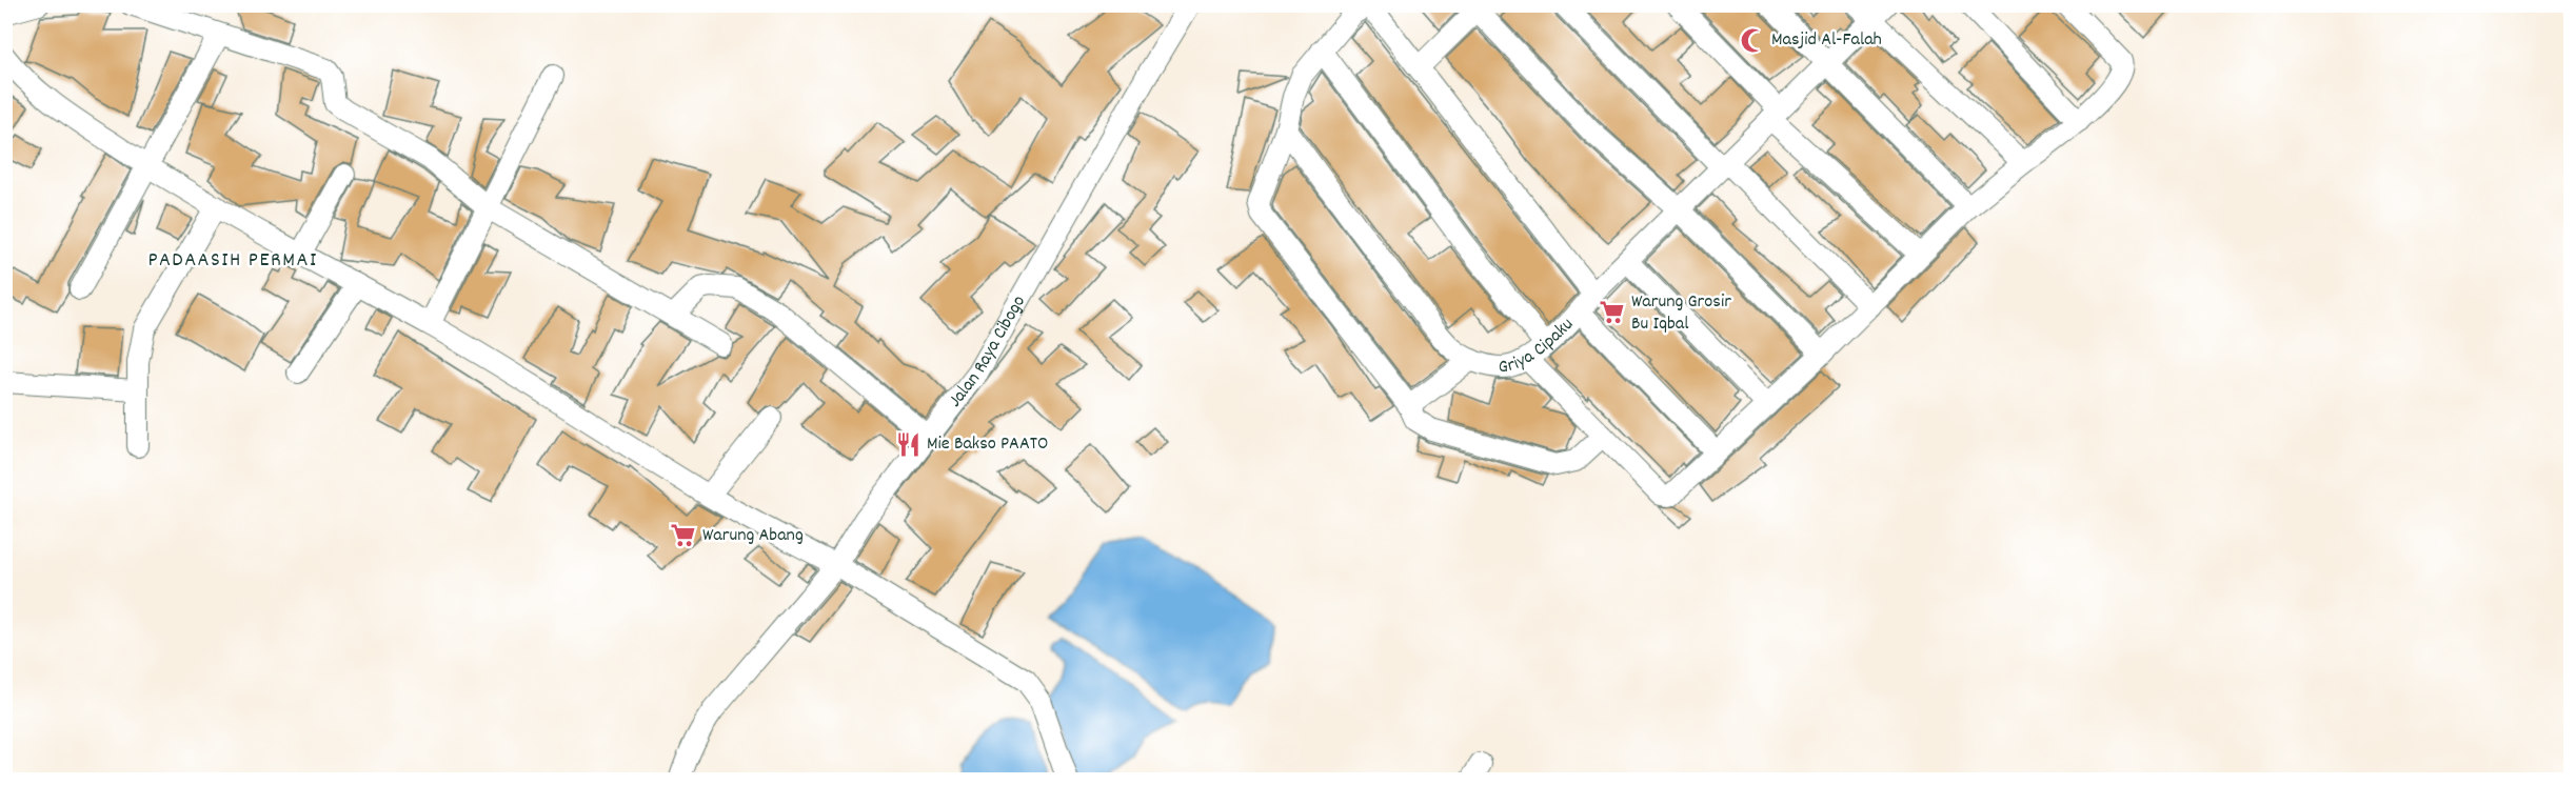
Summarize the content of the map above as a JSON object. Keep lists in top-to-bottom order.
{
  "streets": {
    "street": ["Griya Cipaku", "Jalan Raya Cibogo"]
  },
  "districts": ["PADAASIH PERMAI"],
  "places": {
    "mosque": ["Masjid Al-Falah"],
    "supermarket": ["Warung Grosir Bu Iqbal", "Warung Abang"],
    "restaurant": ["Mie Bakso PAATO"]
  }
}
